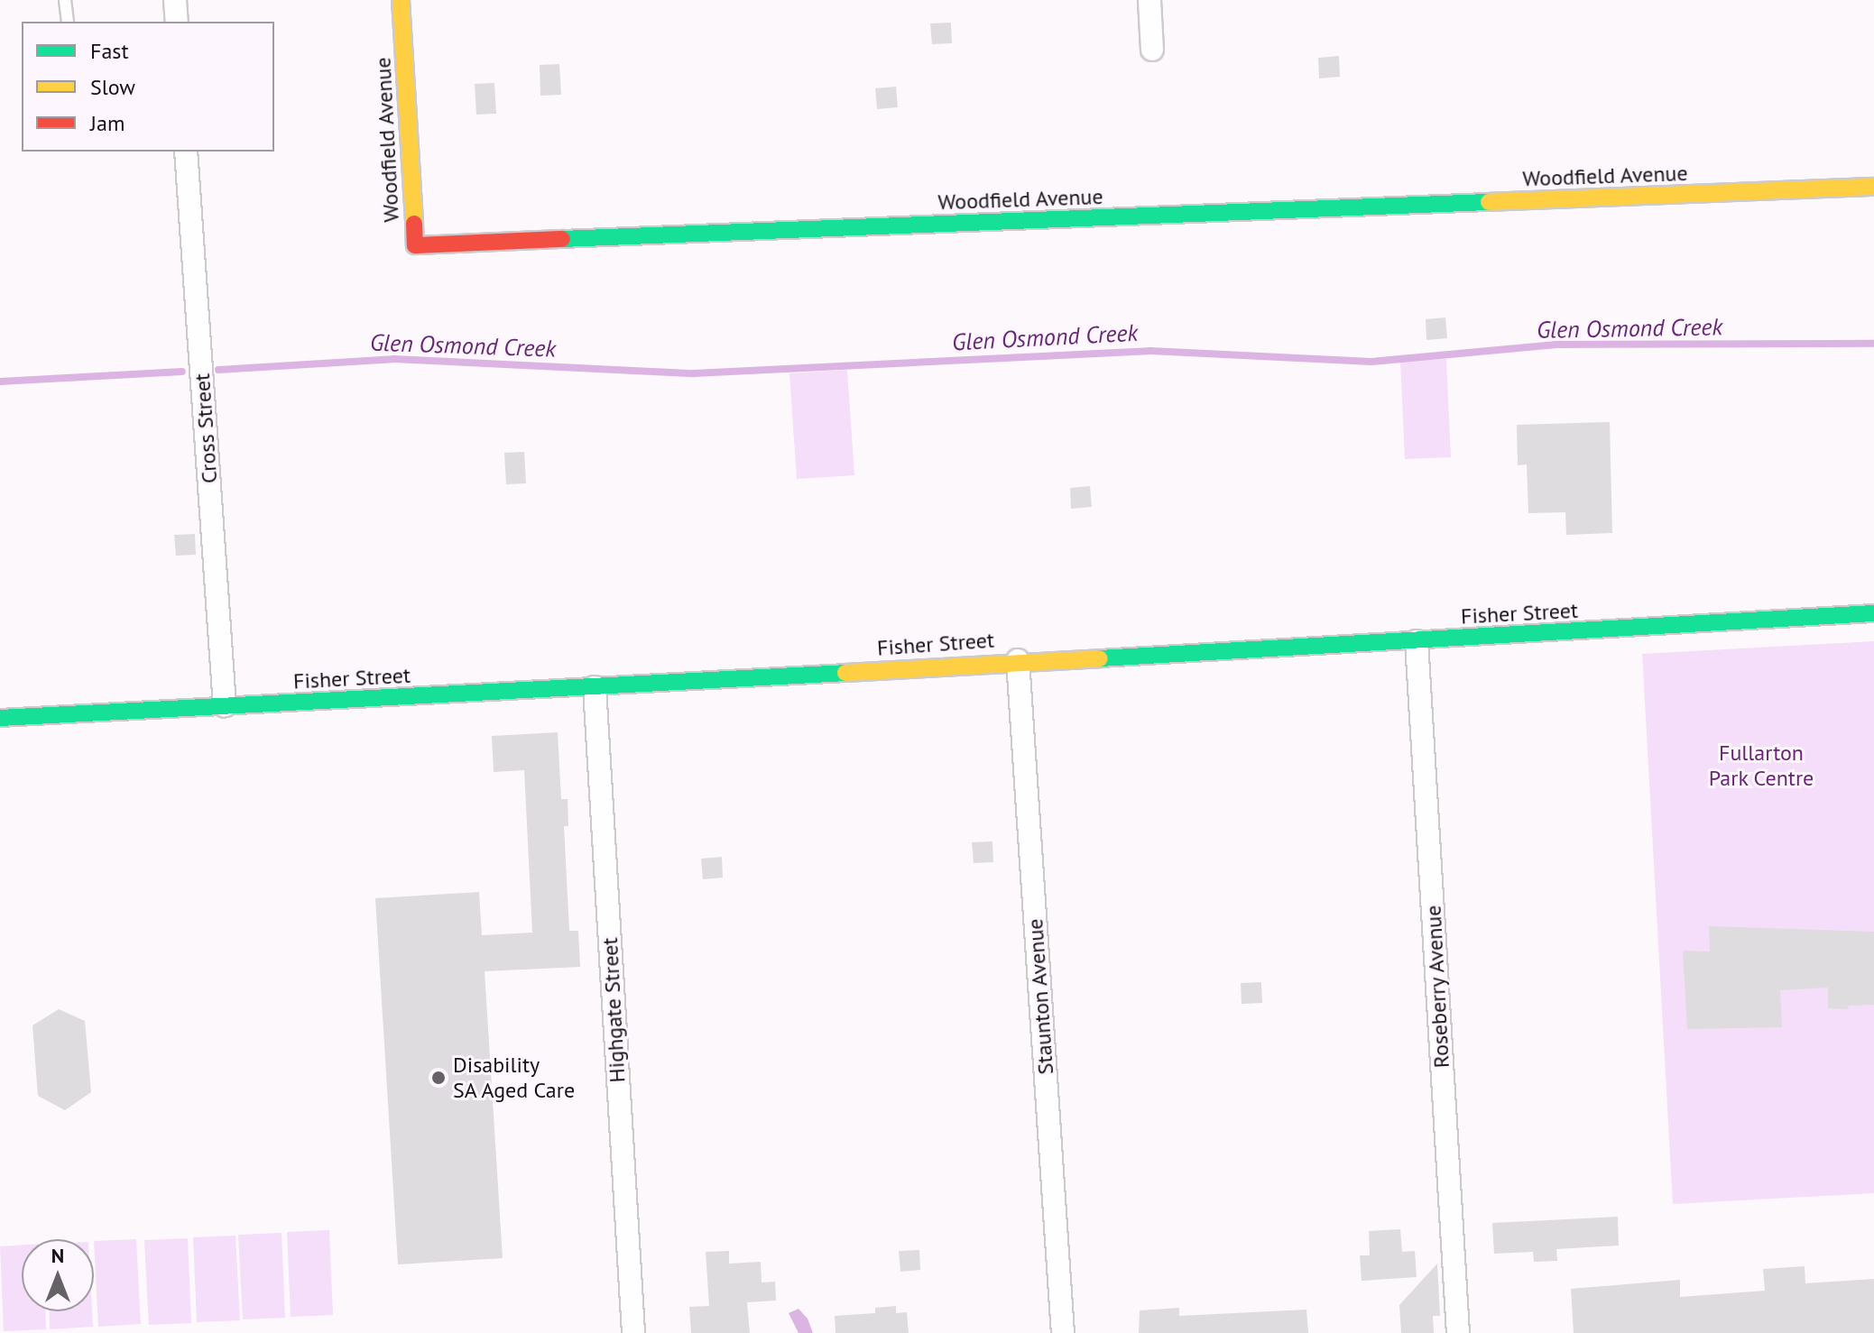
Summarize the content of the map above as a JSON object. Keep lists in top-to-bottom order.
{
  "streets": {
    "street": [
      "Woodfield Avenue",
      "Cross Street",
      "Fisher Street",
      "Roseberry Avenue",
      "Staunton Avenue",
      "Highgate Street"
    ]
  },
  "crossings": [
    ["Cross Street", "Fisher Street"],
    ["Fisher Street", "Roseberry Avenue"],
    ["Fisher Street", "Staunton Avenue"],
    ["Fisher Street", "Highgate Street"]
  ],
  "water": ["Glen Osmond Creek"],
  "parks": ["Fullarton Park Centre"],
  "places": ["Disability SA Aged Care"],
  "legend": ["Fast", "Slow", "Jam"],
  "north": "top"
}
